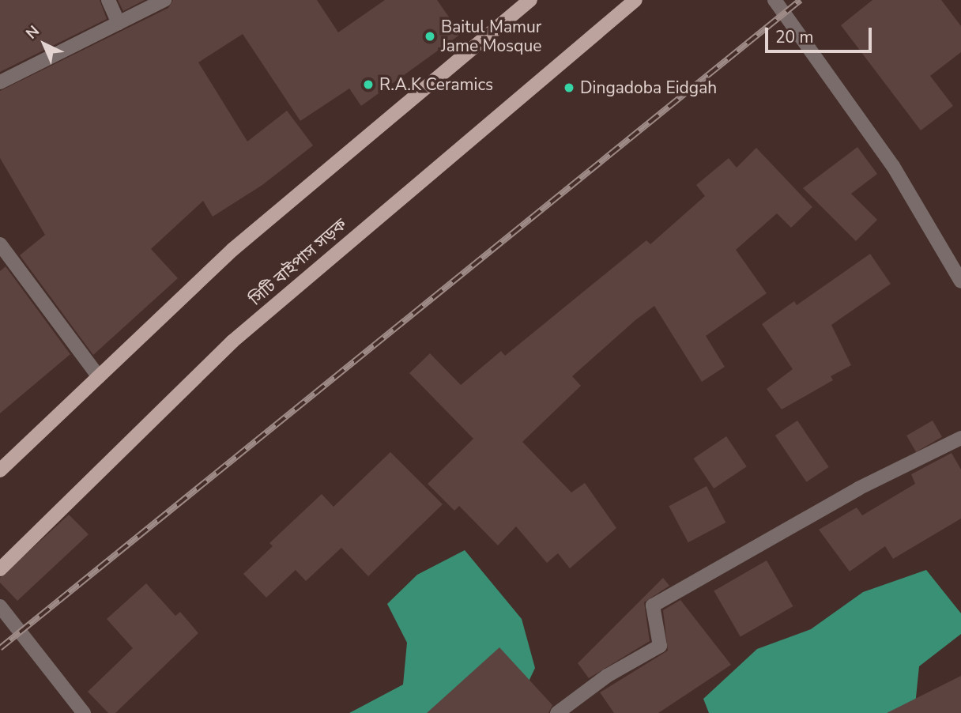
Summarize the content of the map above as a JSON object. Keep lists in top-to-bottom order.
{
  "streets": {
    "main road": ["সিটি বাইপাস সড়ক"]
  },
  "places": ["Baitul Mamur Jame Mosque", "R.A.K Ceramics", "Dingadoba Eidgah"],
  "scale_bar": "20 m",
  "north": "top left"
}
